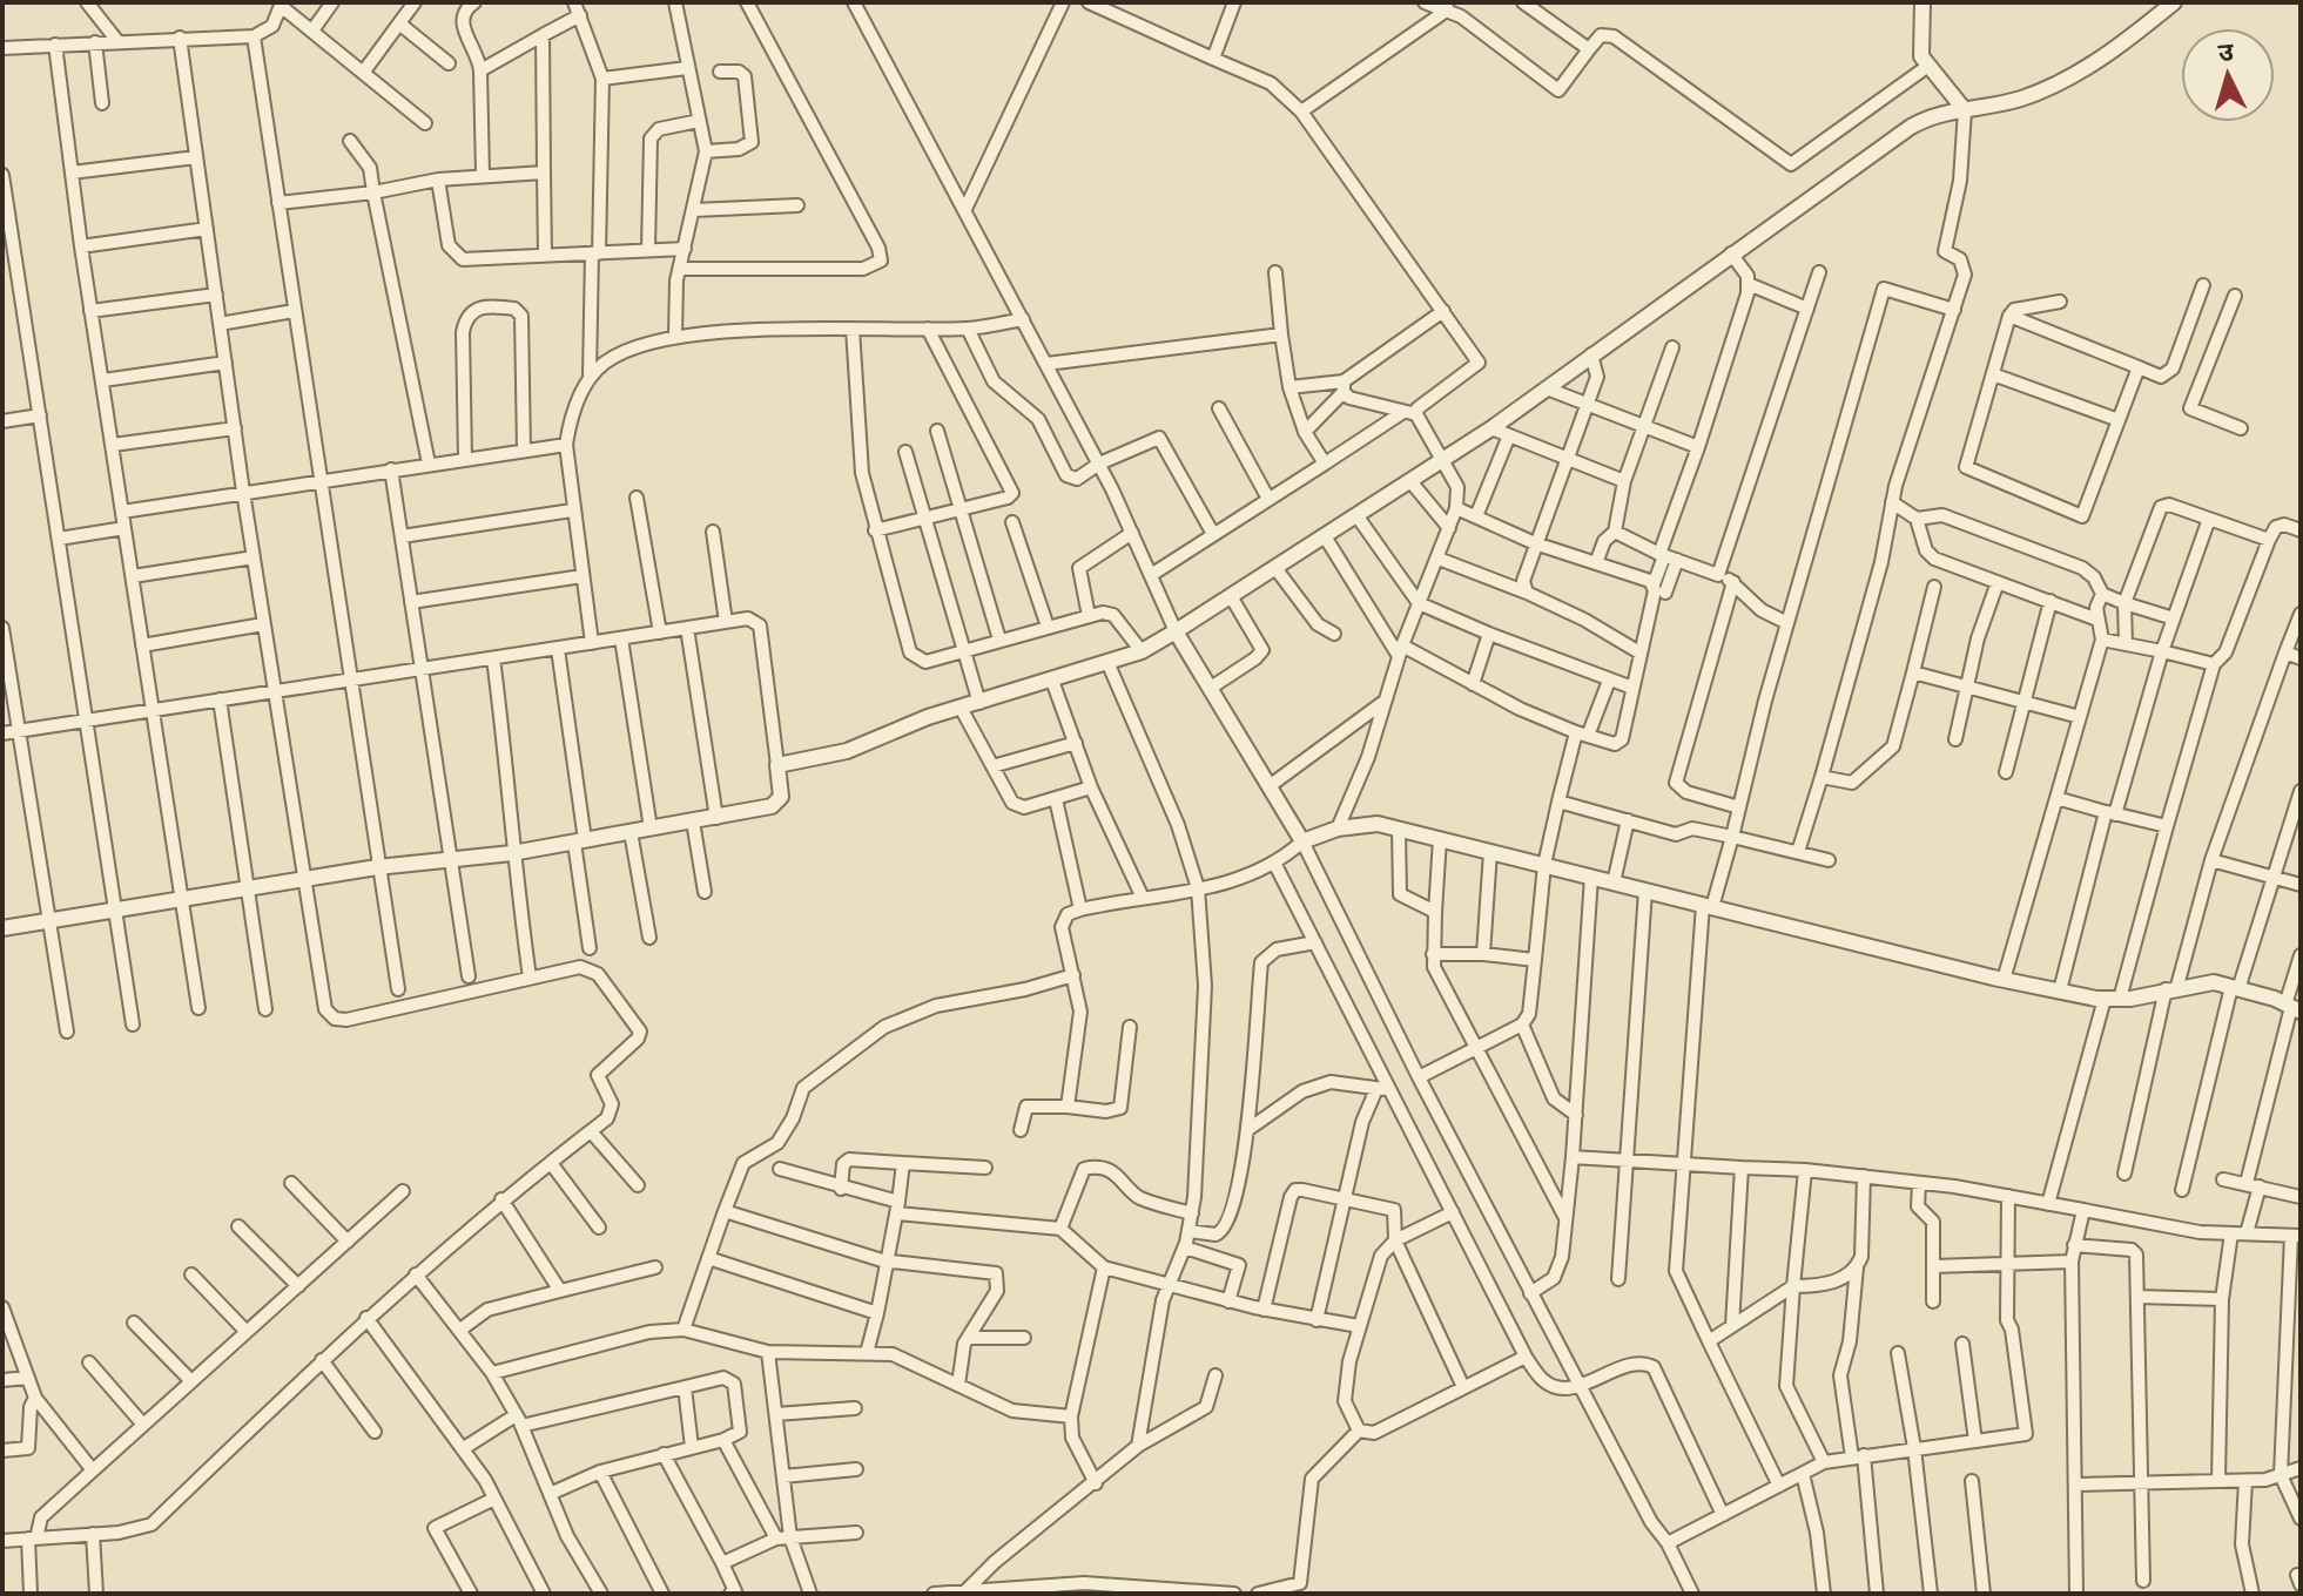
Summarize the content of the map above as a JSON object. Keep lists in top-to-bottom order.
{
  "north": "top"
}
